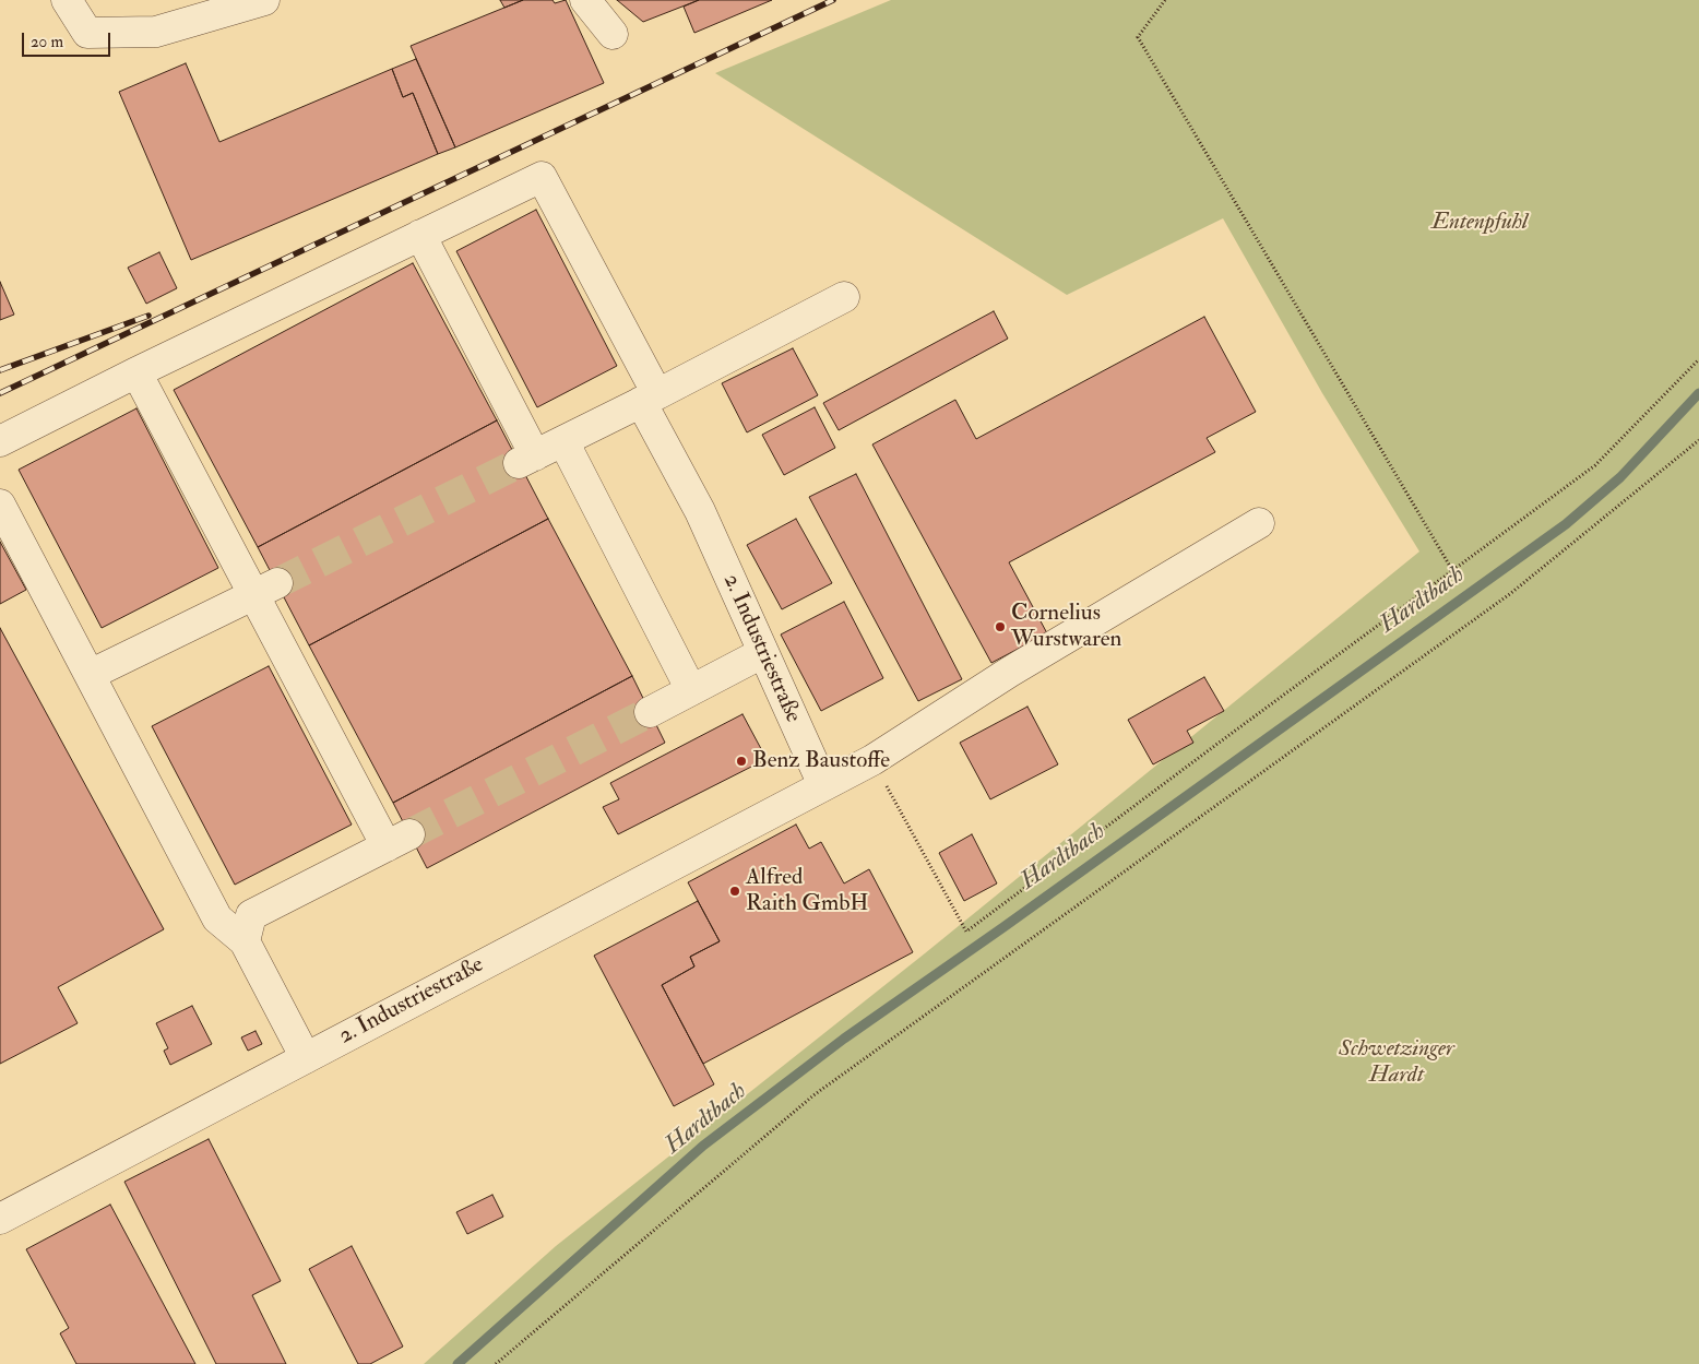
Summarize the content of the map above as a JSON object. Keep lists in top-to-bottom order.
{
  "streets": {
    "street": ["2. Industriestraße"]
  },
  "water": ["Hardtbach"],
  "parks": ["Entenpfuhl", "Schwetzinger Hardt"],
  "places": ["Cornelius Wurstwaren", "Benz Baustoffe", "Alfred Raith GmbH"],
  "scale_bar": "20 m"
}
